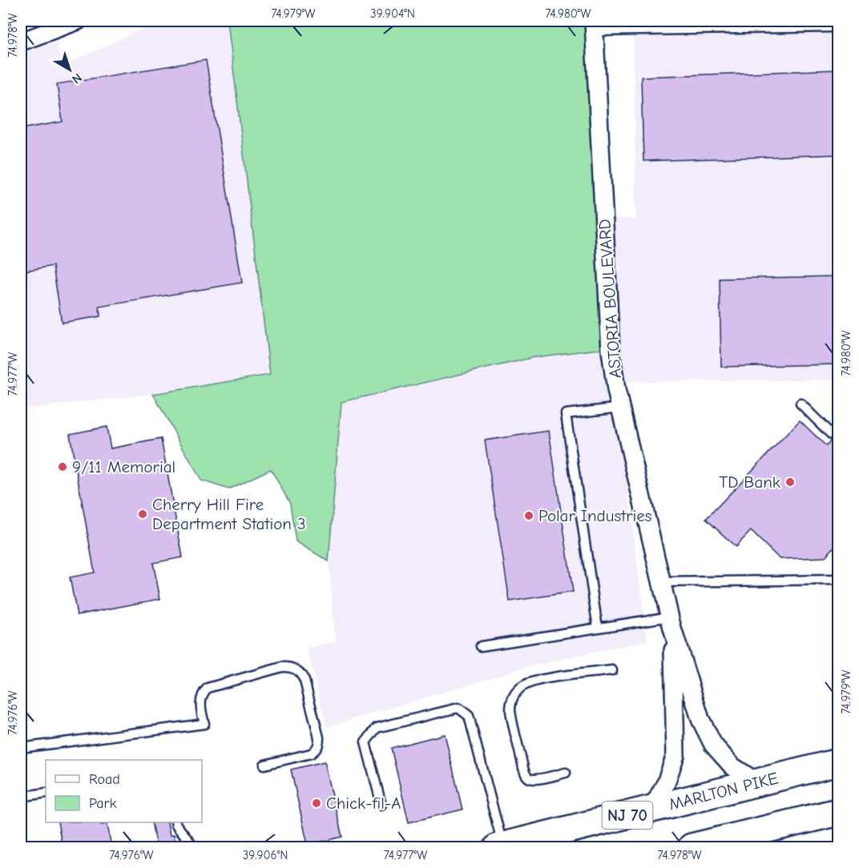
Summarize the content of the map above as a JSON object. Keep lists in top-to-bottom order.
{
  "streets": {
    "highway": ["MARLTON PIKE", "NJ 70"],
    "street": ["ASTORIA BOULEVARD"]
  },
  "crossings": [
    ["ASTORIA BOULEVARD", "MARLTON PIKE"]
  ],
  "places": [
    "9/11 Memorial",
    "TD Bank",
    "Cherry Hill Fire Department Station 3",
    "Polar Industries",
    "Chick-fil-A"
  ],
  "legend": ["Road", "Park"],
  "north": "bottom right",
  "coordinates": [
    "74.979°W",
    "39.904°N",
    "74.980°W",
    "74.978°W",
    "74.977°W",
    "74.976°W",
    "39.906°N"
  ]
}
